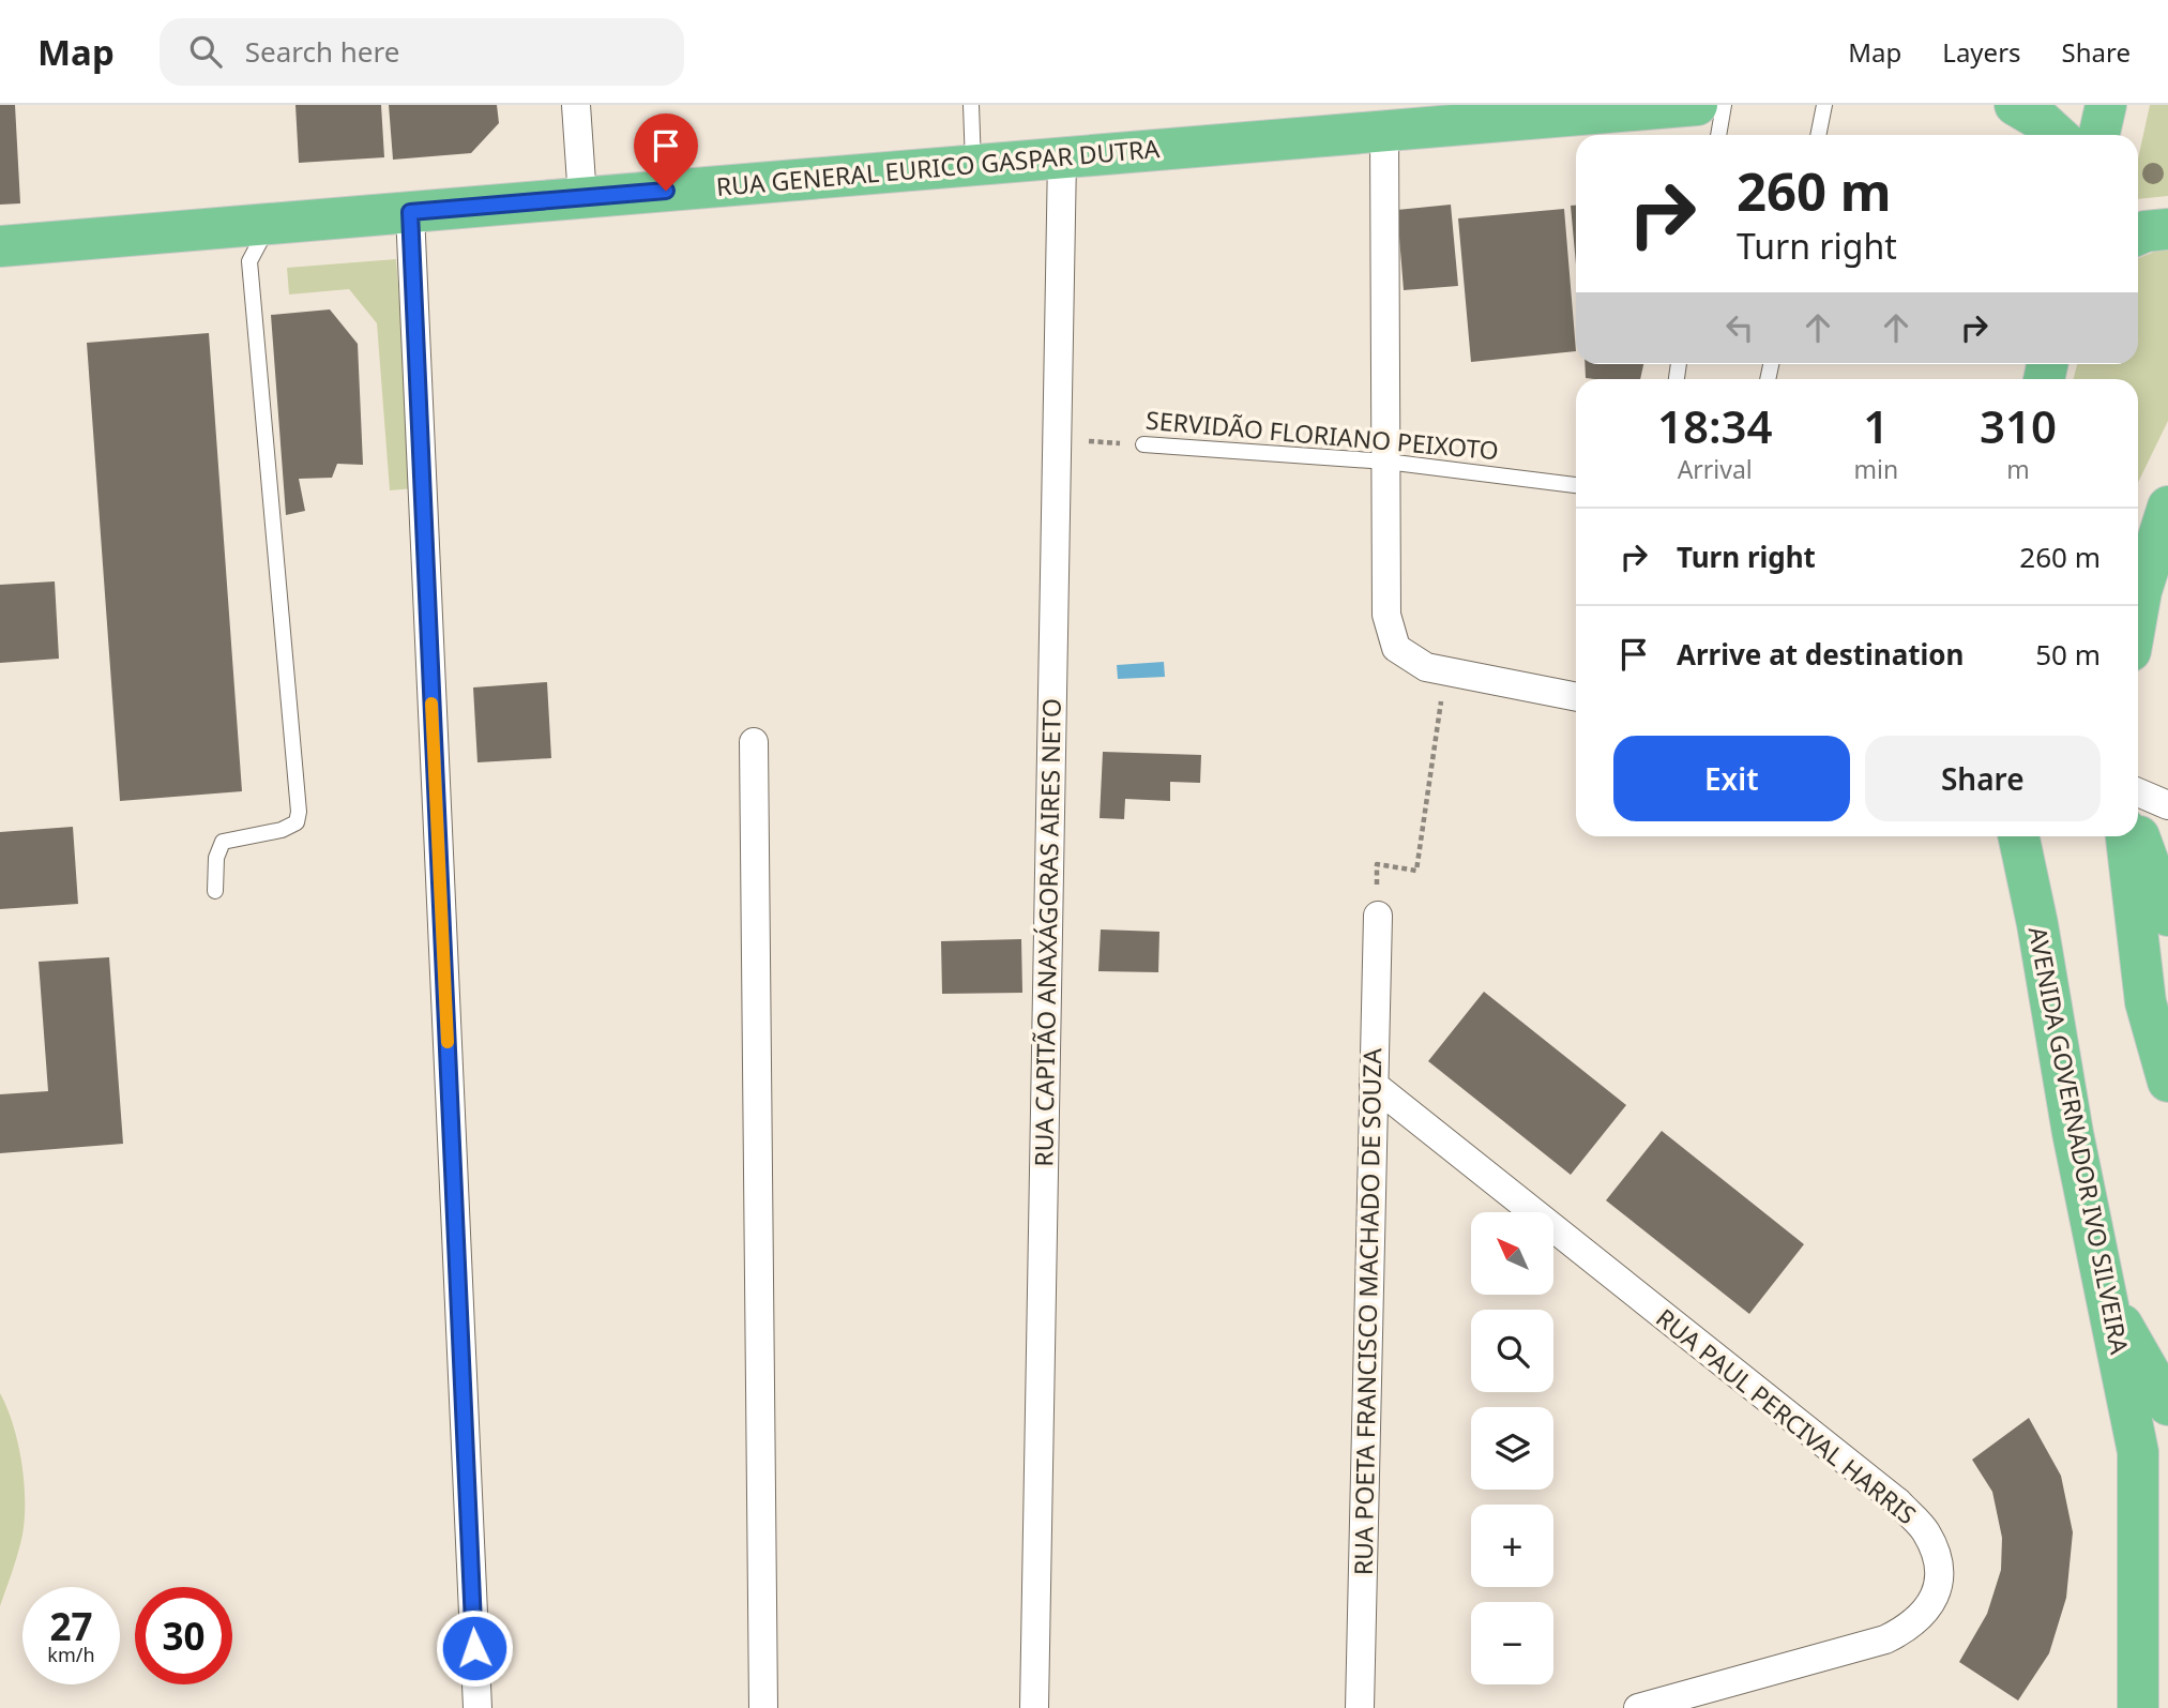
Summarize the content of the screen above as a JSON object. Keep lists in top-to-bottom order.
{
  "streets": {
    "main road": ["RUA GENERAL EURICO GASPAR DUTRA", "AVENIDA GOVERNADOR IVO SILVEIRA"],
    "street": ["RUA CAPITÃO ANAXÁGORAS AIRES NETO", "RUA POETA FRANCISCO MACHADO DE SOUZA", "RUA PAUL PERCIVAL HARRIS"],
    "lane": ["SERVIDÃO FLORIANO PEIXOTO"]
  },
  "crossings": [
    ["RUA GENERAL EURICO GASPAR DUTRA", "RUA CAPITÃO ANAXÁGORAS AIRES NETO"],
    ["SERVIDÃO FLORIANO PEIXOTO", "RUA CAPITÃO ANAXÁGORAS AIRES NETO"],
    ["RUA POETA FRANCISCO MACHADO DE SOUZA", "RUA PAUL PERCIVAL HARRIS"]
  ],
  "north": "top left",
  "page": {
    "header": "Map",
    "search": "Search here",
    "nav": ["Map", "Layers", "Share"],
    "turn": ["260 m", "Turn right"],
    "eta": [
      "18:34",
      "Arrival",
      "1",
      "min",
      "310",
      "m"
    ],
    "list": [
      {
        "name": "Turn right",
        "value": "260 m"
      },
      {
        "name": "Arrive at destination",
        "value": "50 m"
      }
    ],
    "buttons": ["Exit", "Share"],
    "map_buttons": ["+", "−"],
    "speed": "27 km/h",
    "limit": "30"
  }
}
